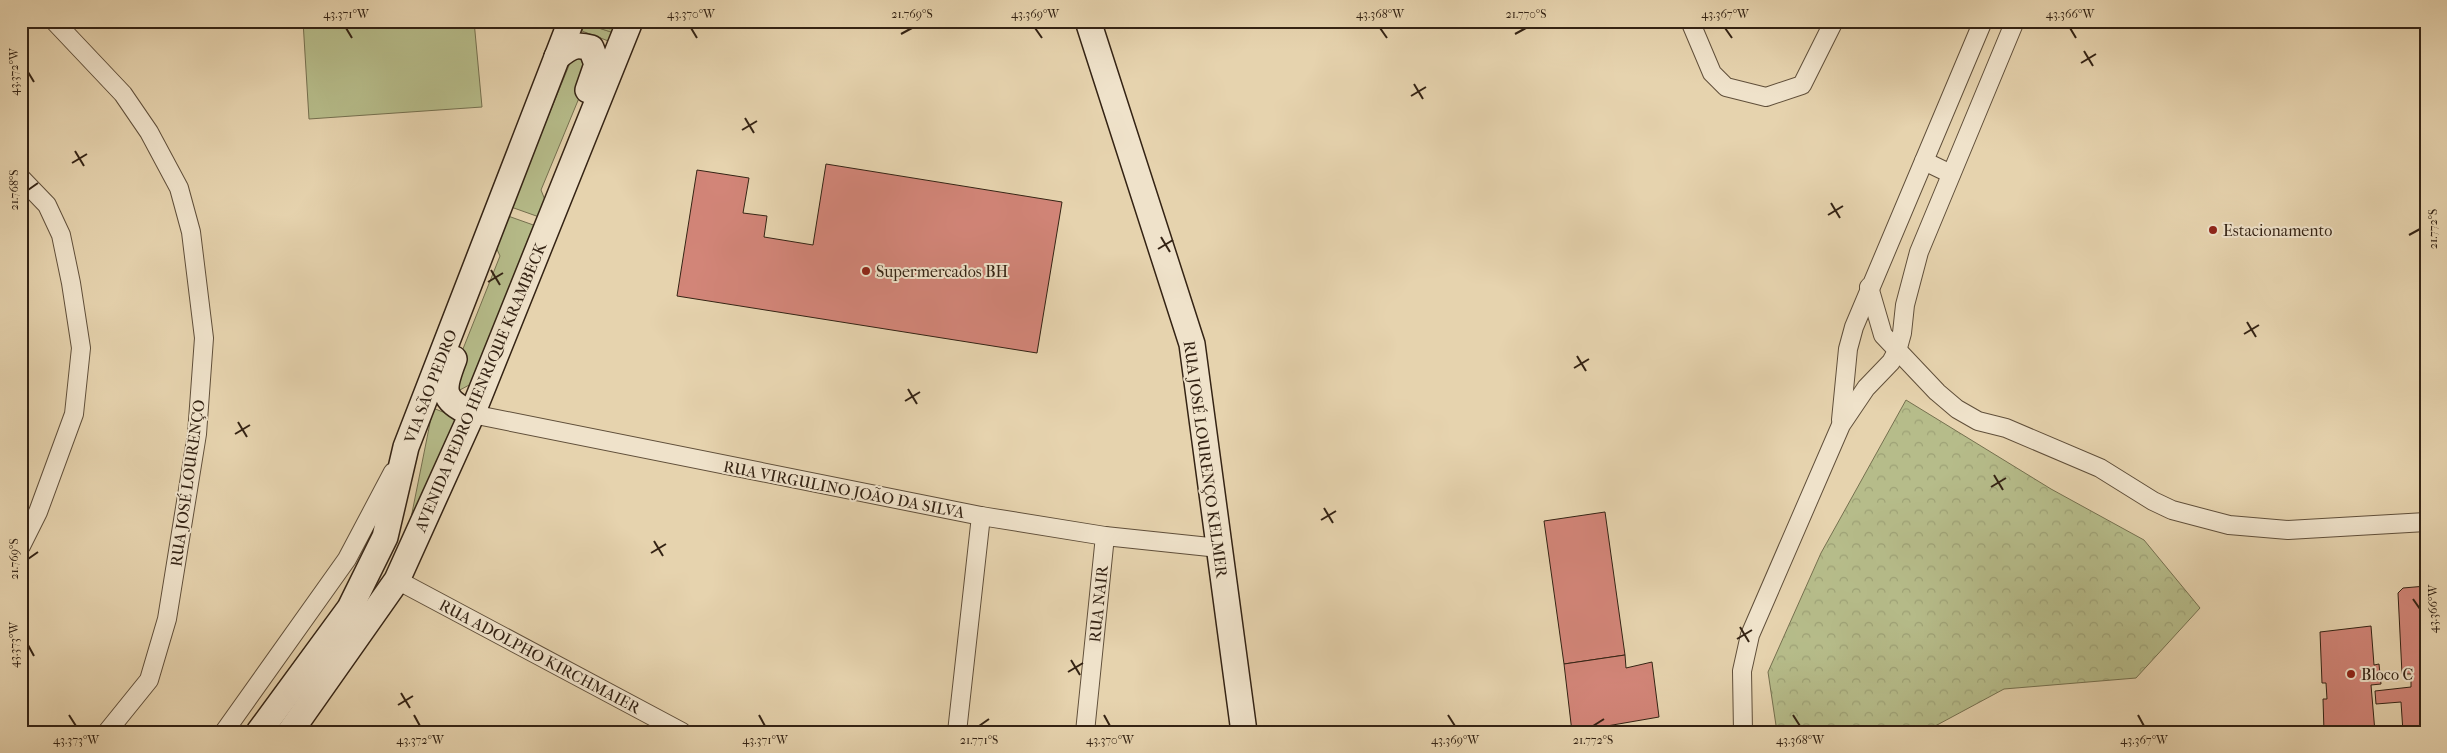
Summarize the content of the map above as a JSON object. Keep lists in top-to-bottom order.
{
  "streets": {
    "main road": ["VIA SÃO PEDRO", "AVENIDA PEDRO HENRIQUE KRAMBECK", "RUA JOSÉ LOURENÇO KELMER"],
    "street": [
      "RUA JOSÉ LOURENÇO",
      "RUA VIRGULINO JOÃO DA SILVA",
      "RUA NAIR",
      "RUA ADOLPHO KIRCHMAIER"
    ]
  },
  "crossings": [
    ["AVENIDA PEDRO HENRIQUE KRAMBECK", "RUA VIRGULINO JOÃO DA SILVA"],
    ["AVENIDA PEDRO HENRIQUE KRAMBECK", "RUA ADOLPHO KIRCHMAIER"],
    ["RUA JOSÉ LOURENÇO KELMER", "RUA VIRGULINO JOÃO DA SILVA"],
    ["RUA VIRGULINO JOÃO DA SILVA", "RUA NAIR"]
  ],
  "places": ["Estacionamento", "Supermercados BH", "Bloco C"],
  "coordinates": [
    "43.371°W",
    "43.370°W",
    "21.769°S",
    "43.369°W",
    "43.368°W",
    "21.770°S",
    "43.367°W",
    "43.366°W",
    "43.372°W",
    "21.768°S",
    "21.772°S",
    "43.373°W",
    "21.771°S"
  ]
}
